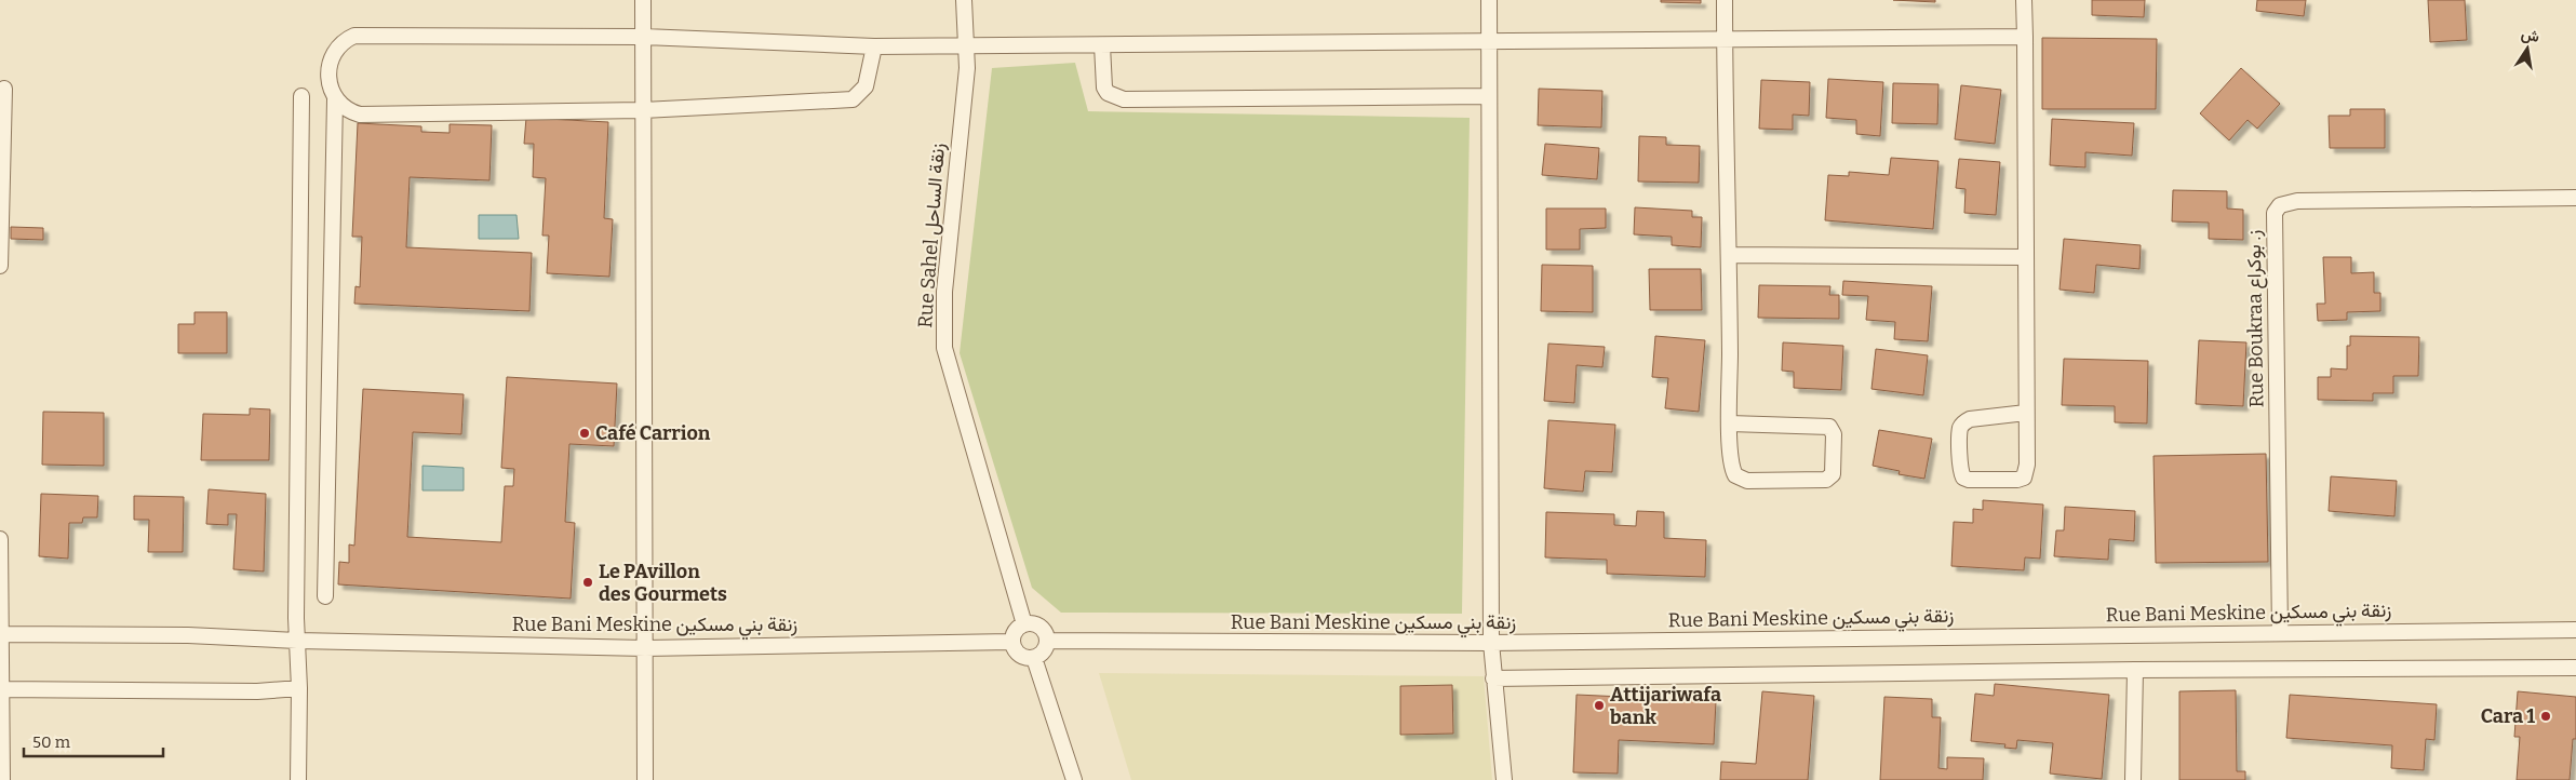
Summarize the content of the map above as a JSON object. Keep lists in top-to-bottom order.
{
  "streets": {
    "street": ["Rue Sahel زنقة الساحل", "Rue Boukraa ز. بوكراع", "Rue Bani Meskine زنقة بني مسكين"]
  },
  "crossings": [
    ["Rue Sahel زنقة الساحل", "Rue Bani Meskine زنقة بني مسكين"],
    ["Rue Boukraa ز. بوكراع", "Rue Bani Meskine زنقة بني مسكين"]
  ],
  "places": [
    "Café Carrion",
    "Le PAvillon des Gourmets",
    "Attijariwafa bank",
    "Cara 1"
  ],
  "scale_bar": "50 m",
  "north": "top"
}
